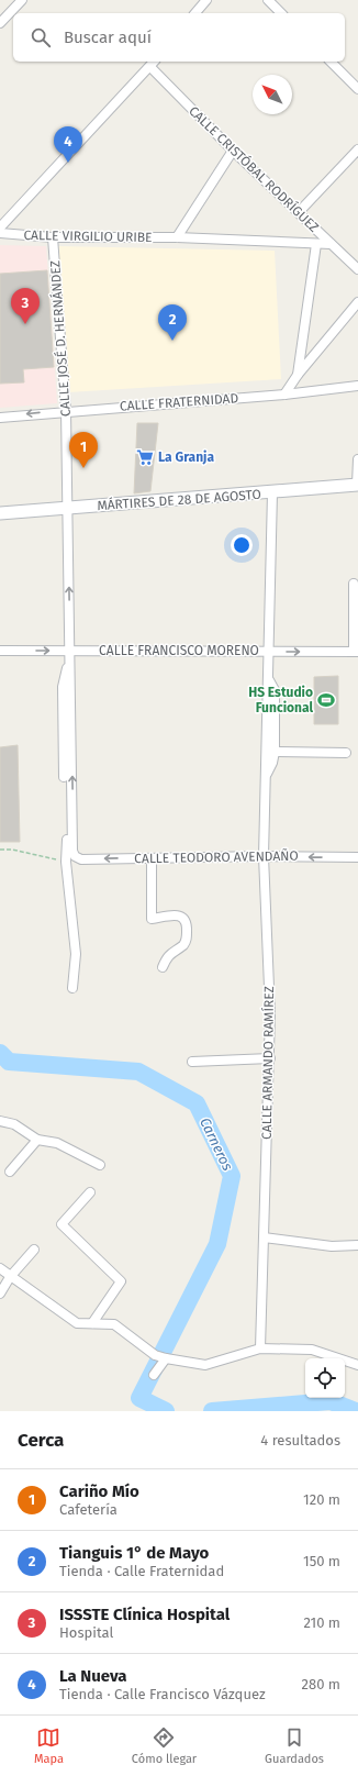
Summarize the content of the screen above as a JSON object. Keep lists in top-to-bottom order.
{
  "streets": {
    "main road": ["MÁRTIRES DE 28 DE AGOSTO"],
    "street": [
      "CALLE CRISTÓBAL RODRÍGUEZ",
      "CALLE VIRGILIO URIBE",
      "CALLE JOSÉ D. HERNÁNDEZ",
      "CALLE FRATERNIDAD",
      "CALLE FRANCISCO MORENO",
      "CALLE TEODORO AVENDAÑO",
      "CALLE ARMANDO RAMÍREZ"
    ]
  },
  "crossings": [
    ["CALLE CRISTÓBAL RODRÍGUEZ", "CALLE VIRGILIO URIBE"],
    ["CALLE VIRGILIO URIBE", "CALLE JOSÉ D. HERNÁNDEZ"],
    ["CALLE JOSÉ D. HERNÁNDEZ", "CALLE FRATERNIDAD"],
    ["CALLE JOSÉ D. HERNÁNDEZ", "MÁRTIRES DE 28 DE AGOSTO"],
    ["CALLE JOSÉ D. HERNÁNDEZ", "CALLE FRANCISCO MORENO"],
    ["CALLE JOSÉ D. HERNÁNDEZ", "CALLE TEODORO AVENDAÑO"],
    ["MÁRTIRES DE 28 DE AGOSTO", "CALLE ARMANDO RAMÍREZ"],
    ["CALLE FRANCISCO MORENO", "CALLE ARMANDO RAMÍREZ"],
    ["CALLE TEODORO AVENDAÑO", "CALLE ARMANDO RAMÍREZ"]
  ],
  "one_way": ["CALLE FRANCISCO MORENO", "CALLE TEODORO AVENDAÑO"],
  "water": ["Carneros"],
  "places": {
    "supermarket": ["La Granja"],
    "sports": ["HS Estudio Funcional"]
  },
  "north": "top left",
  "page": {
    "search": "Buscar aquí",
    "pins": [
      "4",
      "3",
      "2",
      "1"
    ],
    "heading": ["Cerca", "4 resultados"],
    "list": [
      {
        "mark": "1",
        "name": "Cariño Mío",
        "note": "Cafetería",
        "value": "120 m"
      },
      {
        "mark": "2",
        "name": "Tianguis 1° de Mayo",
        "note": "Tienda · Calle Fraternidad",
        "value": "150 m"
      },
      {
        "mark": "3",
        "name": "ISSSTE Clínica Hospital",
        "note": "Hospital",
        "value": "210 m"
      },
      {
        "mark": "4",
        "name": "La Nueva",
        "note": "Tienda · Calle Francisco Vázquez",
        "value": "280 m"
      }
    ],
    "nav": ["Mapa", "Cómo llegar", "Guardados"]
  }
}
